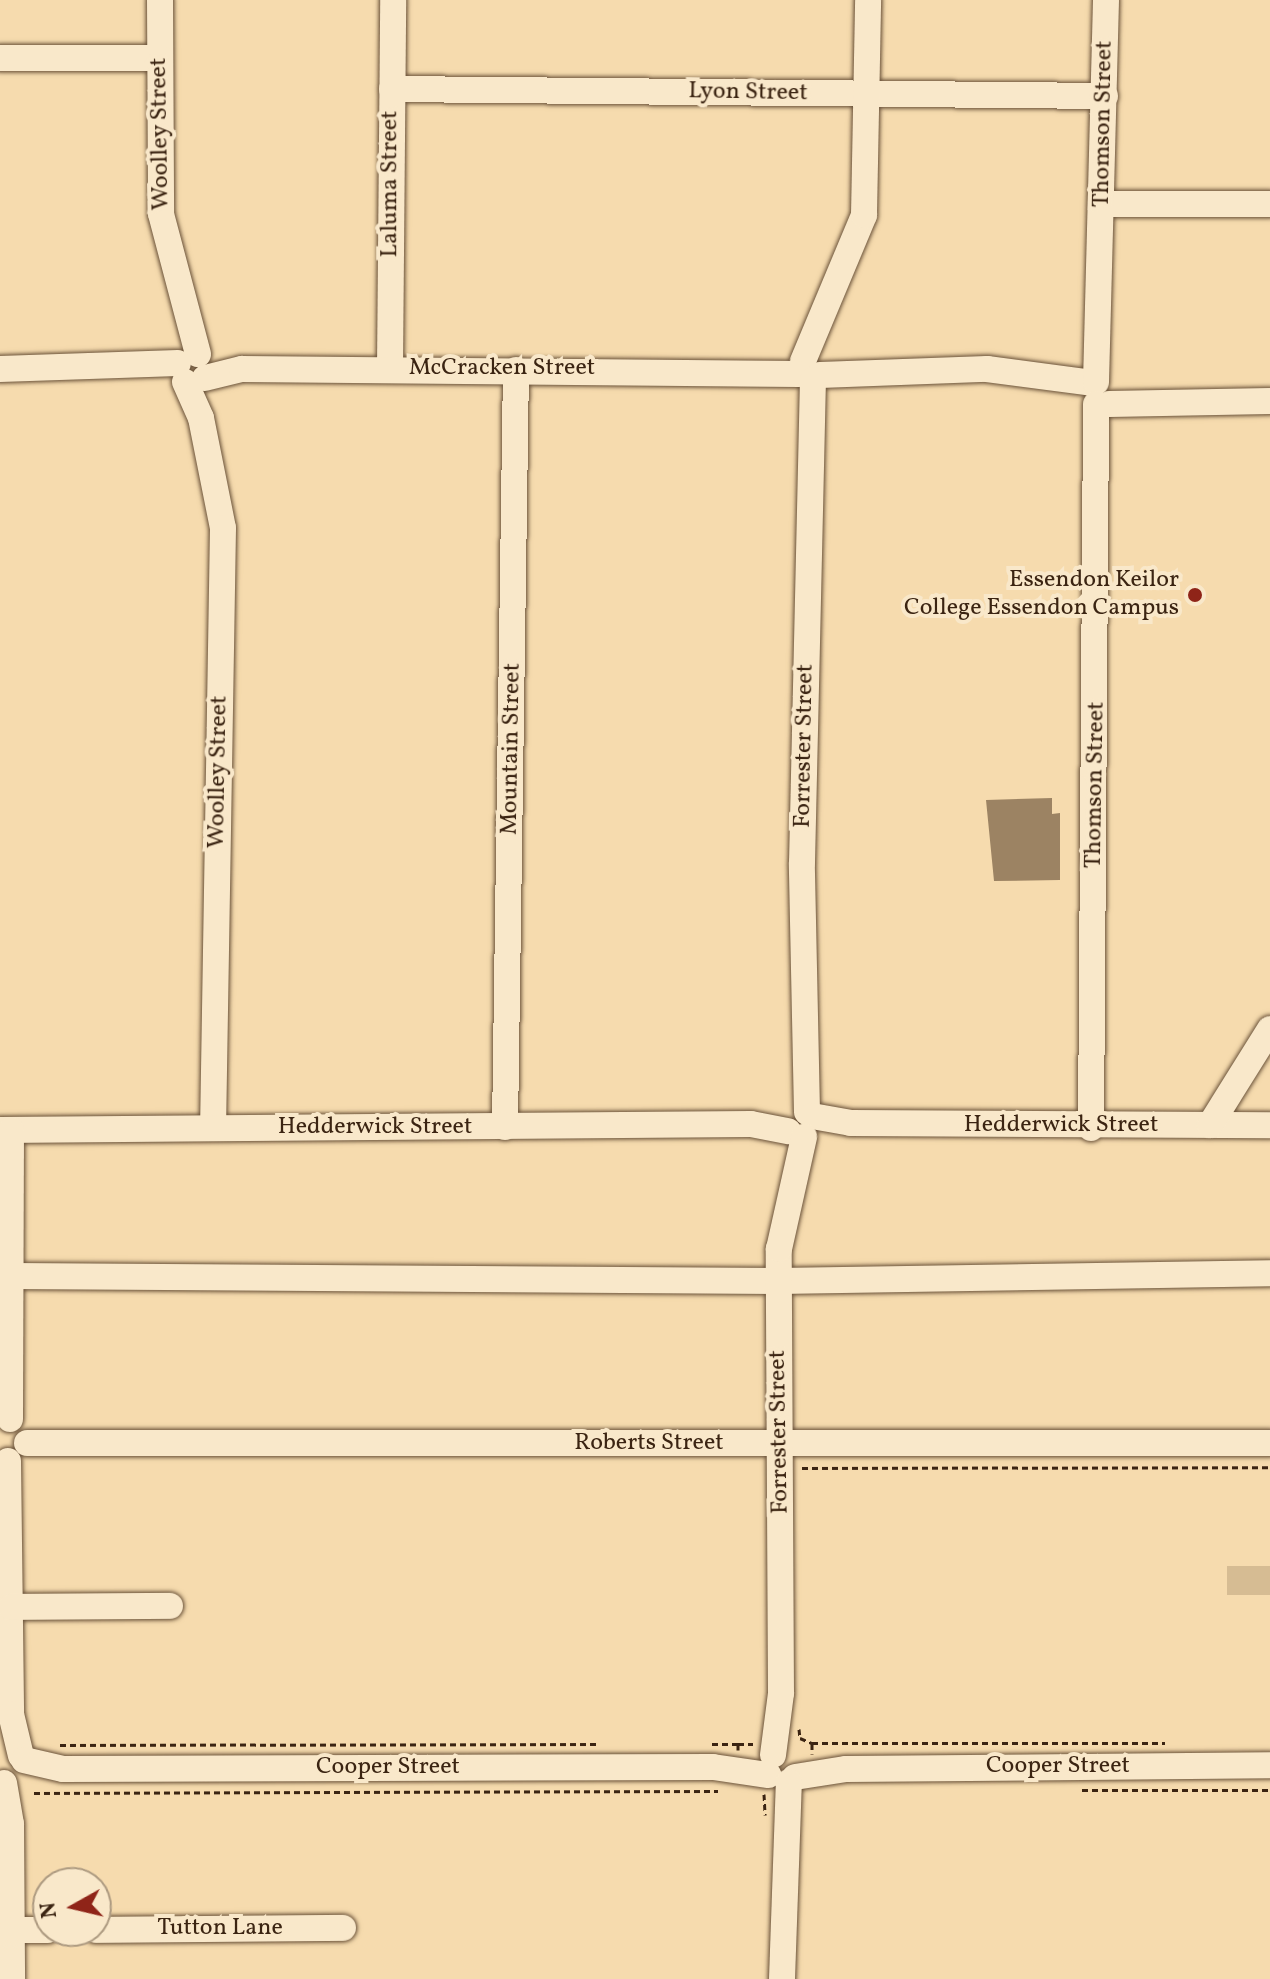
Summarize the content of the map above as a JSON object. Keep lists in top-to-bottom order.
{
  "streets": {
    "street": [
      "Lyon Street",
      "Thomson Street",
      "Woolley Street",
      "Laluma Street",
      "McCracken Street",
      "Forrester Street",
      "Mountain Street",
      "Hedderwick Street",
      "Roberts Street",
      "Cooper Street",
      "Tutton Lane"
    ]
  },
  "crossings": [
    ["Lyon Street", "Thomson Street"],
    ["Lyon Street", "Laluma Street"],
    ["Lyon Street", "Forrester Street"],
    ["Thomson Street", "McCracken Street"],
    ["Thomson Street", "Hedderwick Street"],
    ["Woolley Street", "McCracken Street"],
    ["Woolley Street", "Hedderwick Street"],
    ["Laluma Street", "McCracken Street"],
    ["McCracken Street", "Forrester Street"],
    ["McCracken Street", "Mountain Street"],
    ["Forrester Street", "Hedderwick Street"],
    ["Forrester Street", "Roberts Street"],
    ["Forrester Street", "Cooper Street"],
    ["Mountain Street", "Hedderwick Street"]
  ],
  "places": ["Essendon Keilor College Essendon Campus"],
  "north": "left"
}
